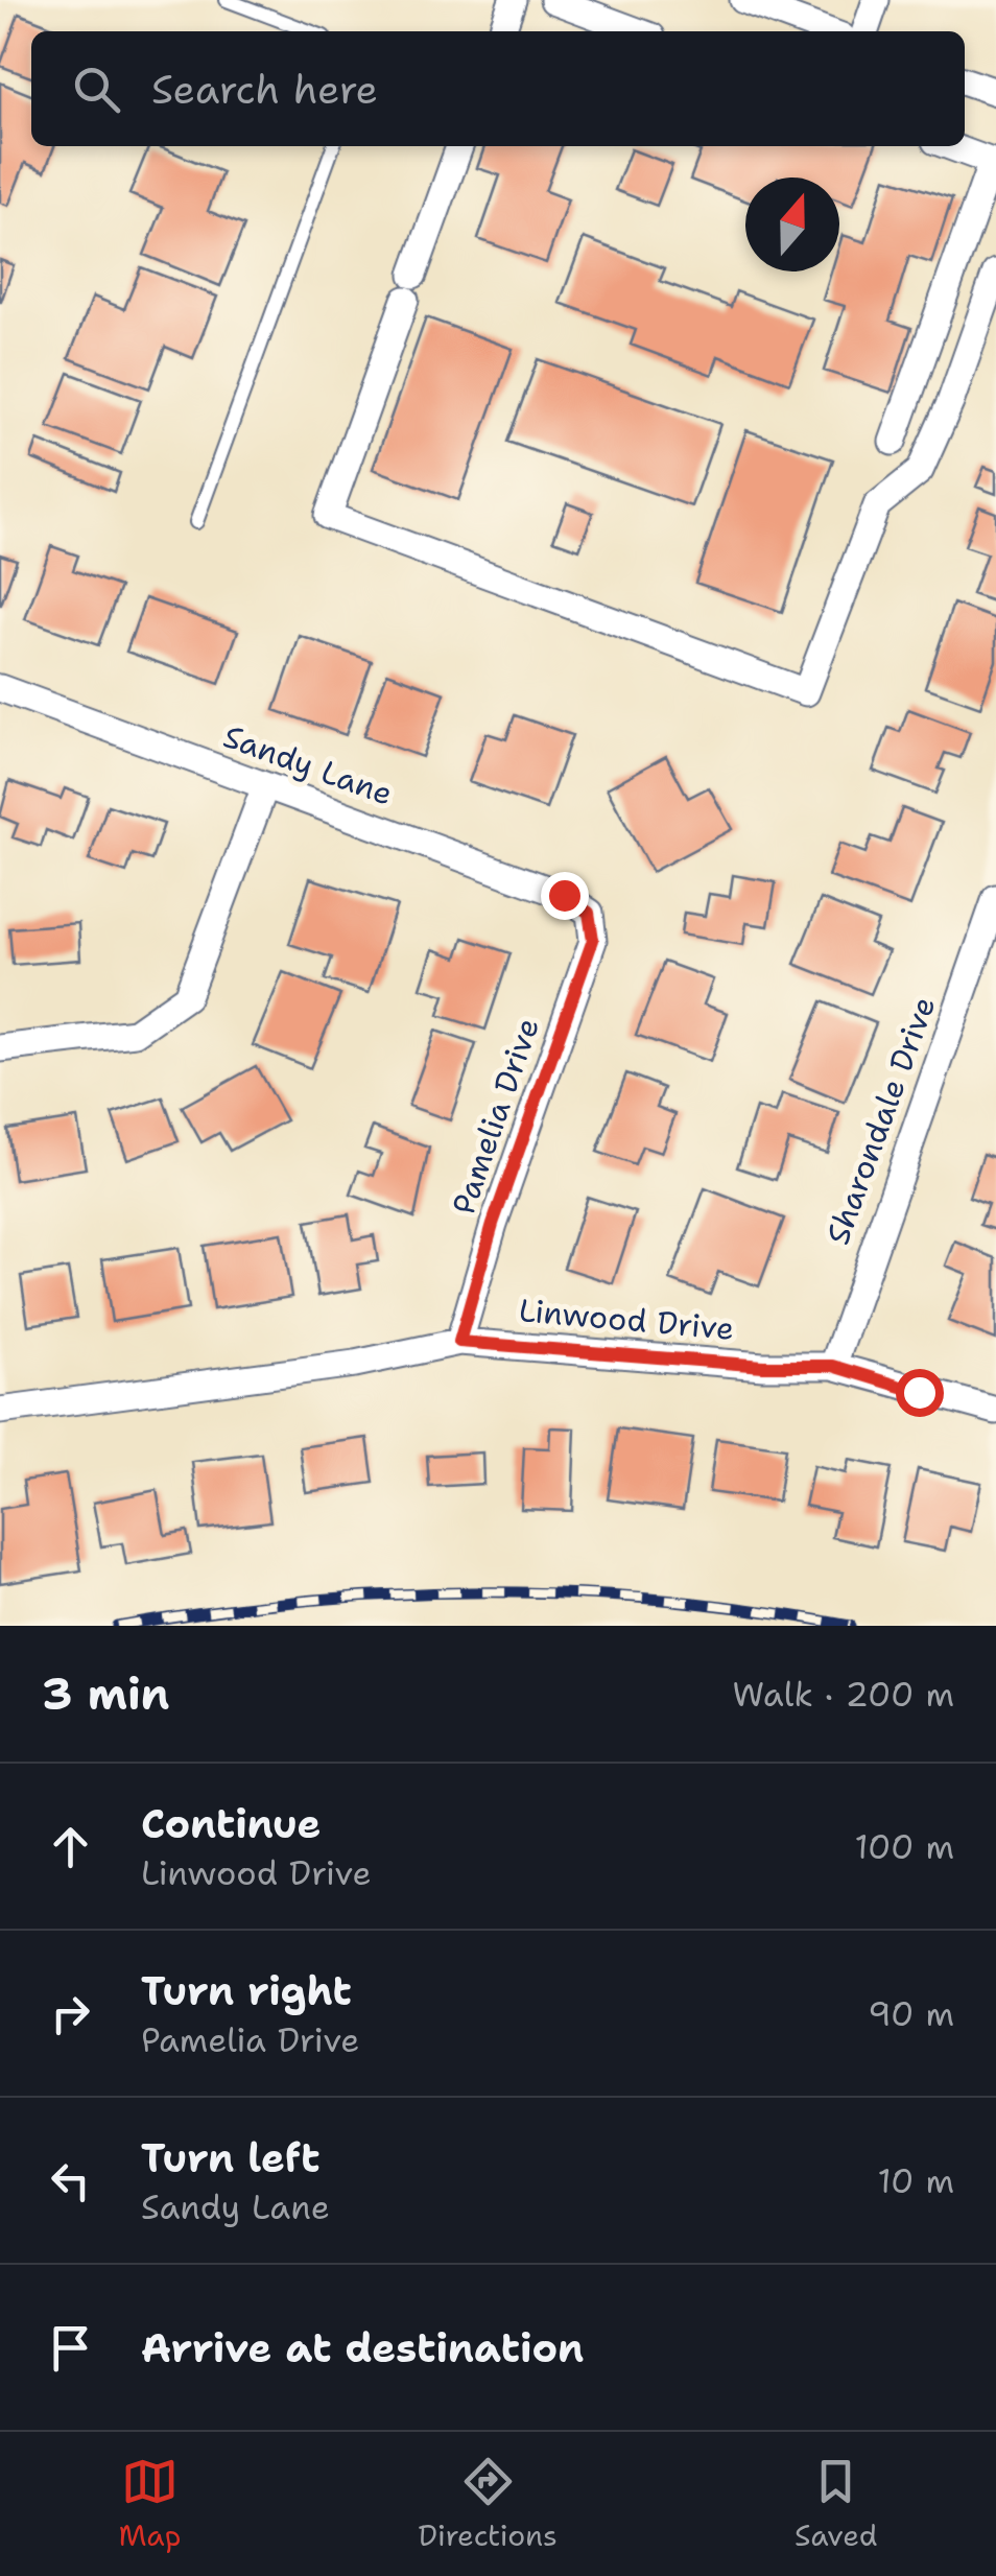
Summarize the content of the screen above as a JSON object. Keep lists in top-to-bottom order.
{
  "streets": {
    "street": [
      "Sandy Lane",
      "Pamelia Drive",
      "Sharondale Drive",
      "Linwood Drive"
    ]
  },
  "crossings": [
    ["Sandy Lane", "Pamelia Drive"],
    ["Pamelia Drive", "Linwood Drive"],
    ["Sharondale Drive", "Linwood Drive"]
  ],
  "north": "top",
  "page": {
    "search": "Search here",
    "heading": ["3 min", "Walk · 200 m"],
    "list": [
      ["Continue", "Linwood Drive", "100 m"],
      ["Turn right", "Pamelia Drive", "90 m"],
      ["Turn left", "Sandy Lane", "10 m"],
      "Arrive at destination"
    ],
    "nav": ["Map", "Directions", "Saved"]
  }
}
